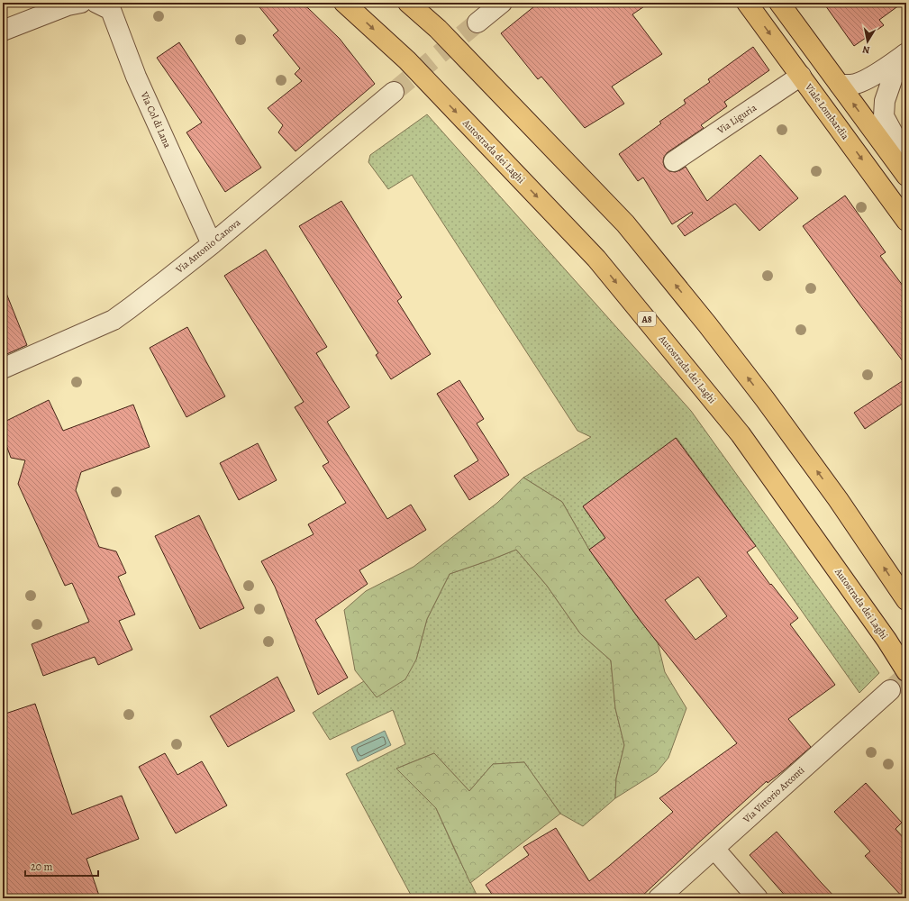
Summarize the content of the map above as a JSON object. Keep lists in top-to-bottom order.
{
  "streets": {
    "main road": ["Viale Lombardia", "Autostrada dei Laghi", "A8"],
    "street": [
      "Via Liguria",
      "Via Col di Lana",
      "Via Antonio Canova",
      "Via Vittorio Arconti"
    ]
  },
  "crossings": [
    ["Viale Lombardia", "Via Liguria"],
    ["Via Col di Lana", "Via Antonio Canova"]
  ],
  "scale_bar": "20 m",
  "north": "bottom"
}
